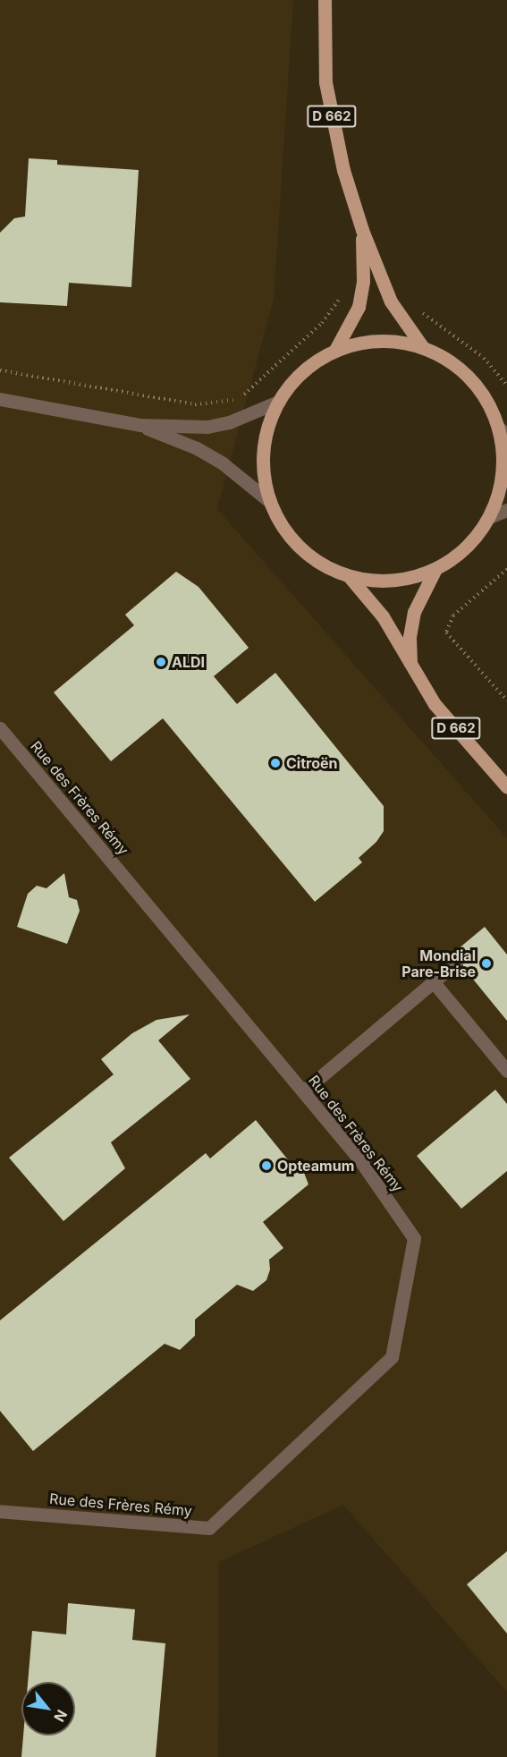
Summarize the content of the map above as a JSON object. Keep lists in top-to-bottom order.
{
  "streets": {
    "main road": ["D 662"],
    "street": ["Rue des Frères Rémy"]
  },
  "places": [
    "ALDI",
    "Citroën",
    "Mondial Pare-Brise",
    "Opteamum"
  ],
  "north": "bottom right"
}
